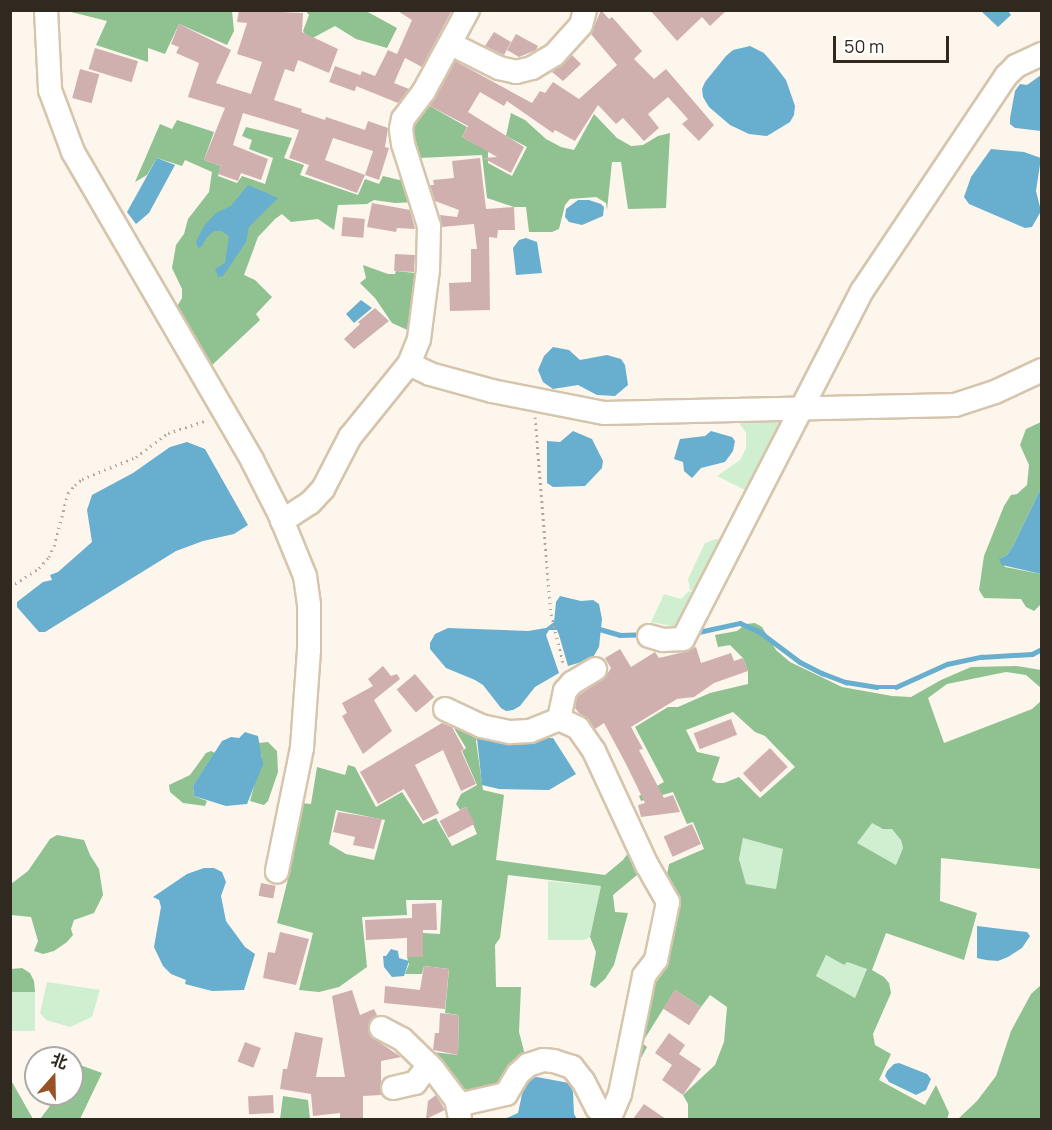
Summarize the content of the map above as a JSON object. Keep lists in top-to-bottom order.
{
  "scale_bar": "50 m",
  "north": "top"
}
